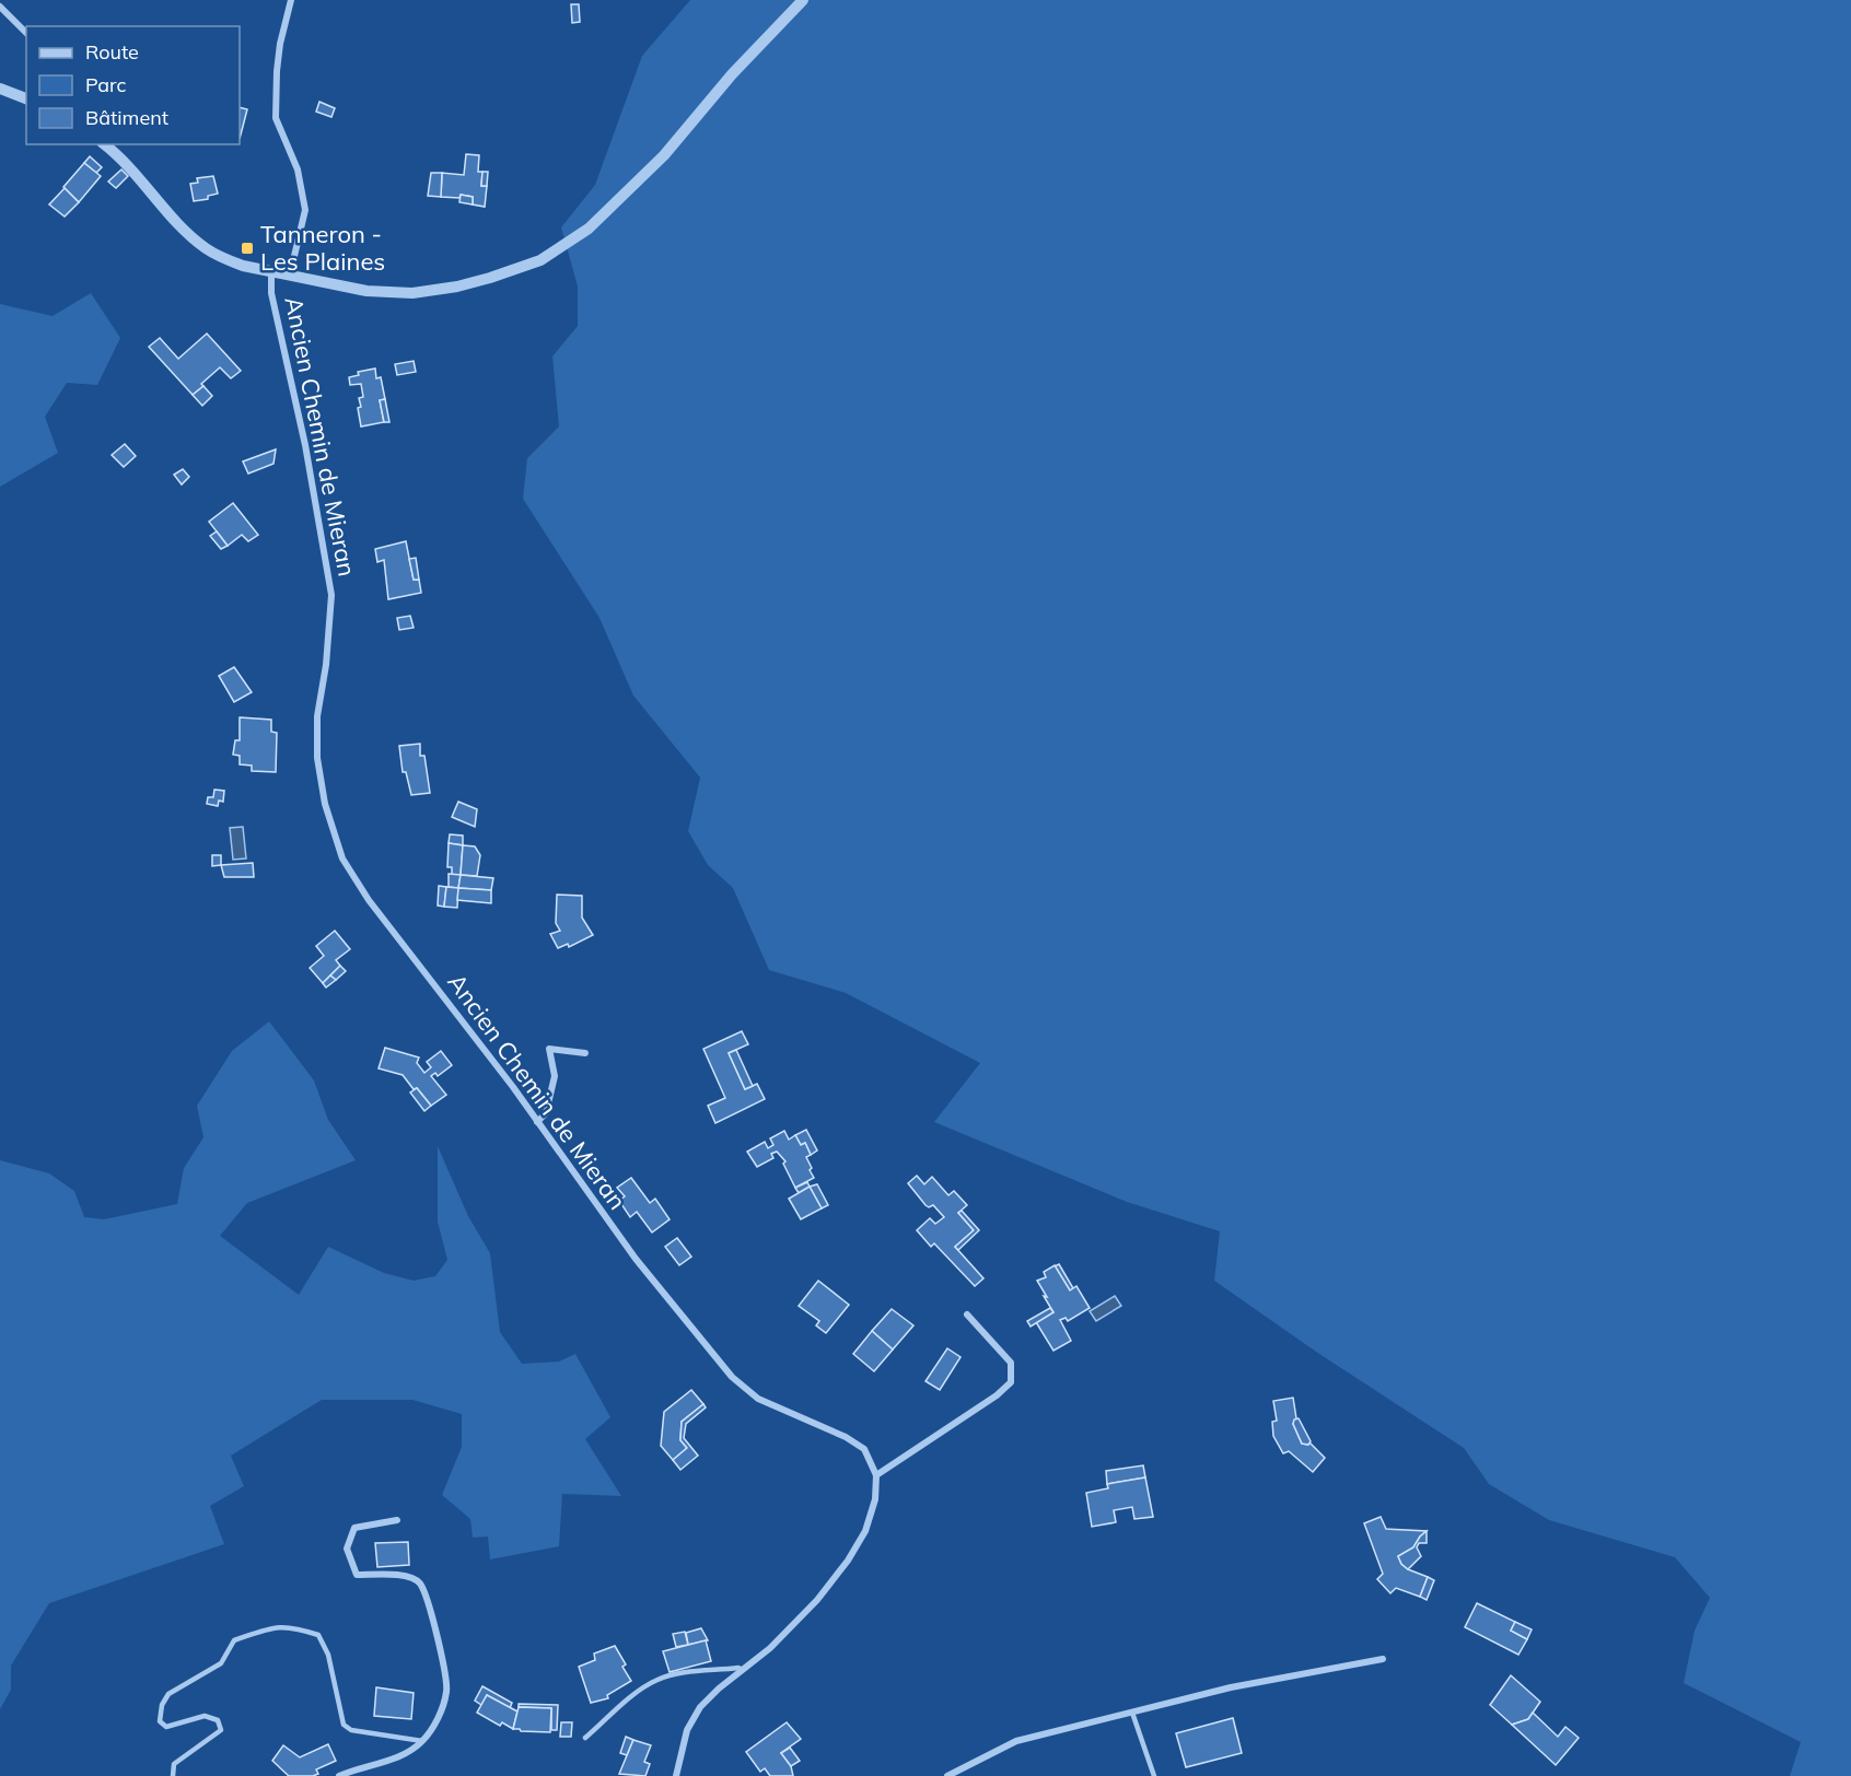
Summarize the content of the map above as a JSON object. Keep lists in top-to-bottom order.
{
  "streets": {
    "street": ["Ancien Chemin de Mieran"]
  },
  "places": {
    "transit": ["Tanneron - Les Plaines"]
  },
  "legend": ["Route", "Parc", "Bâtiment"]
}
